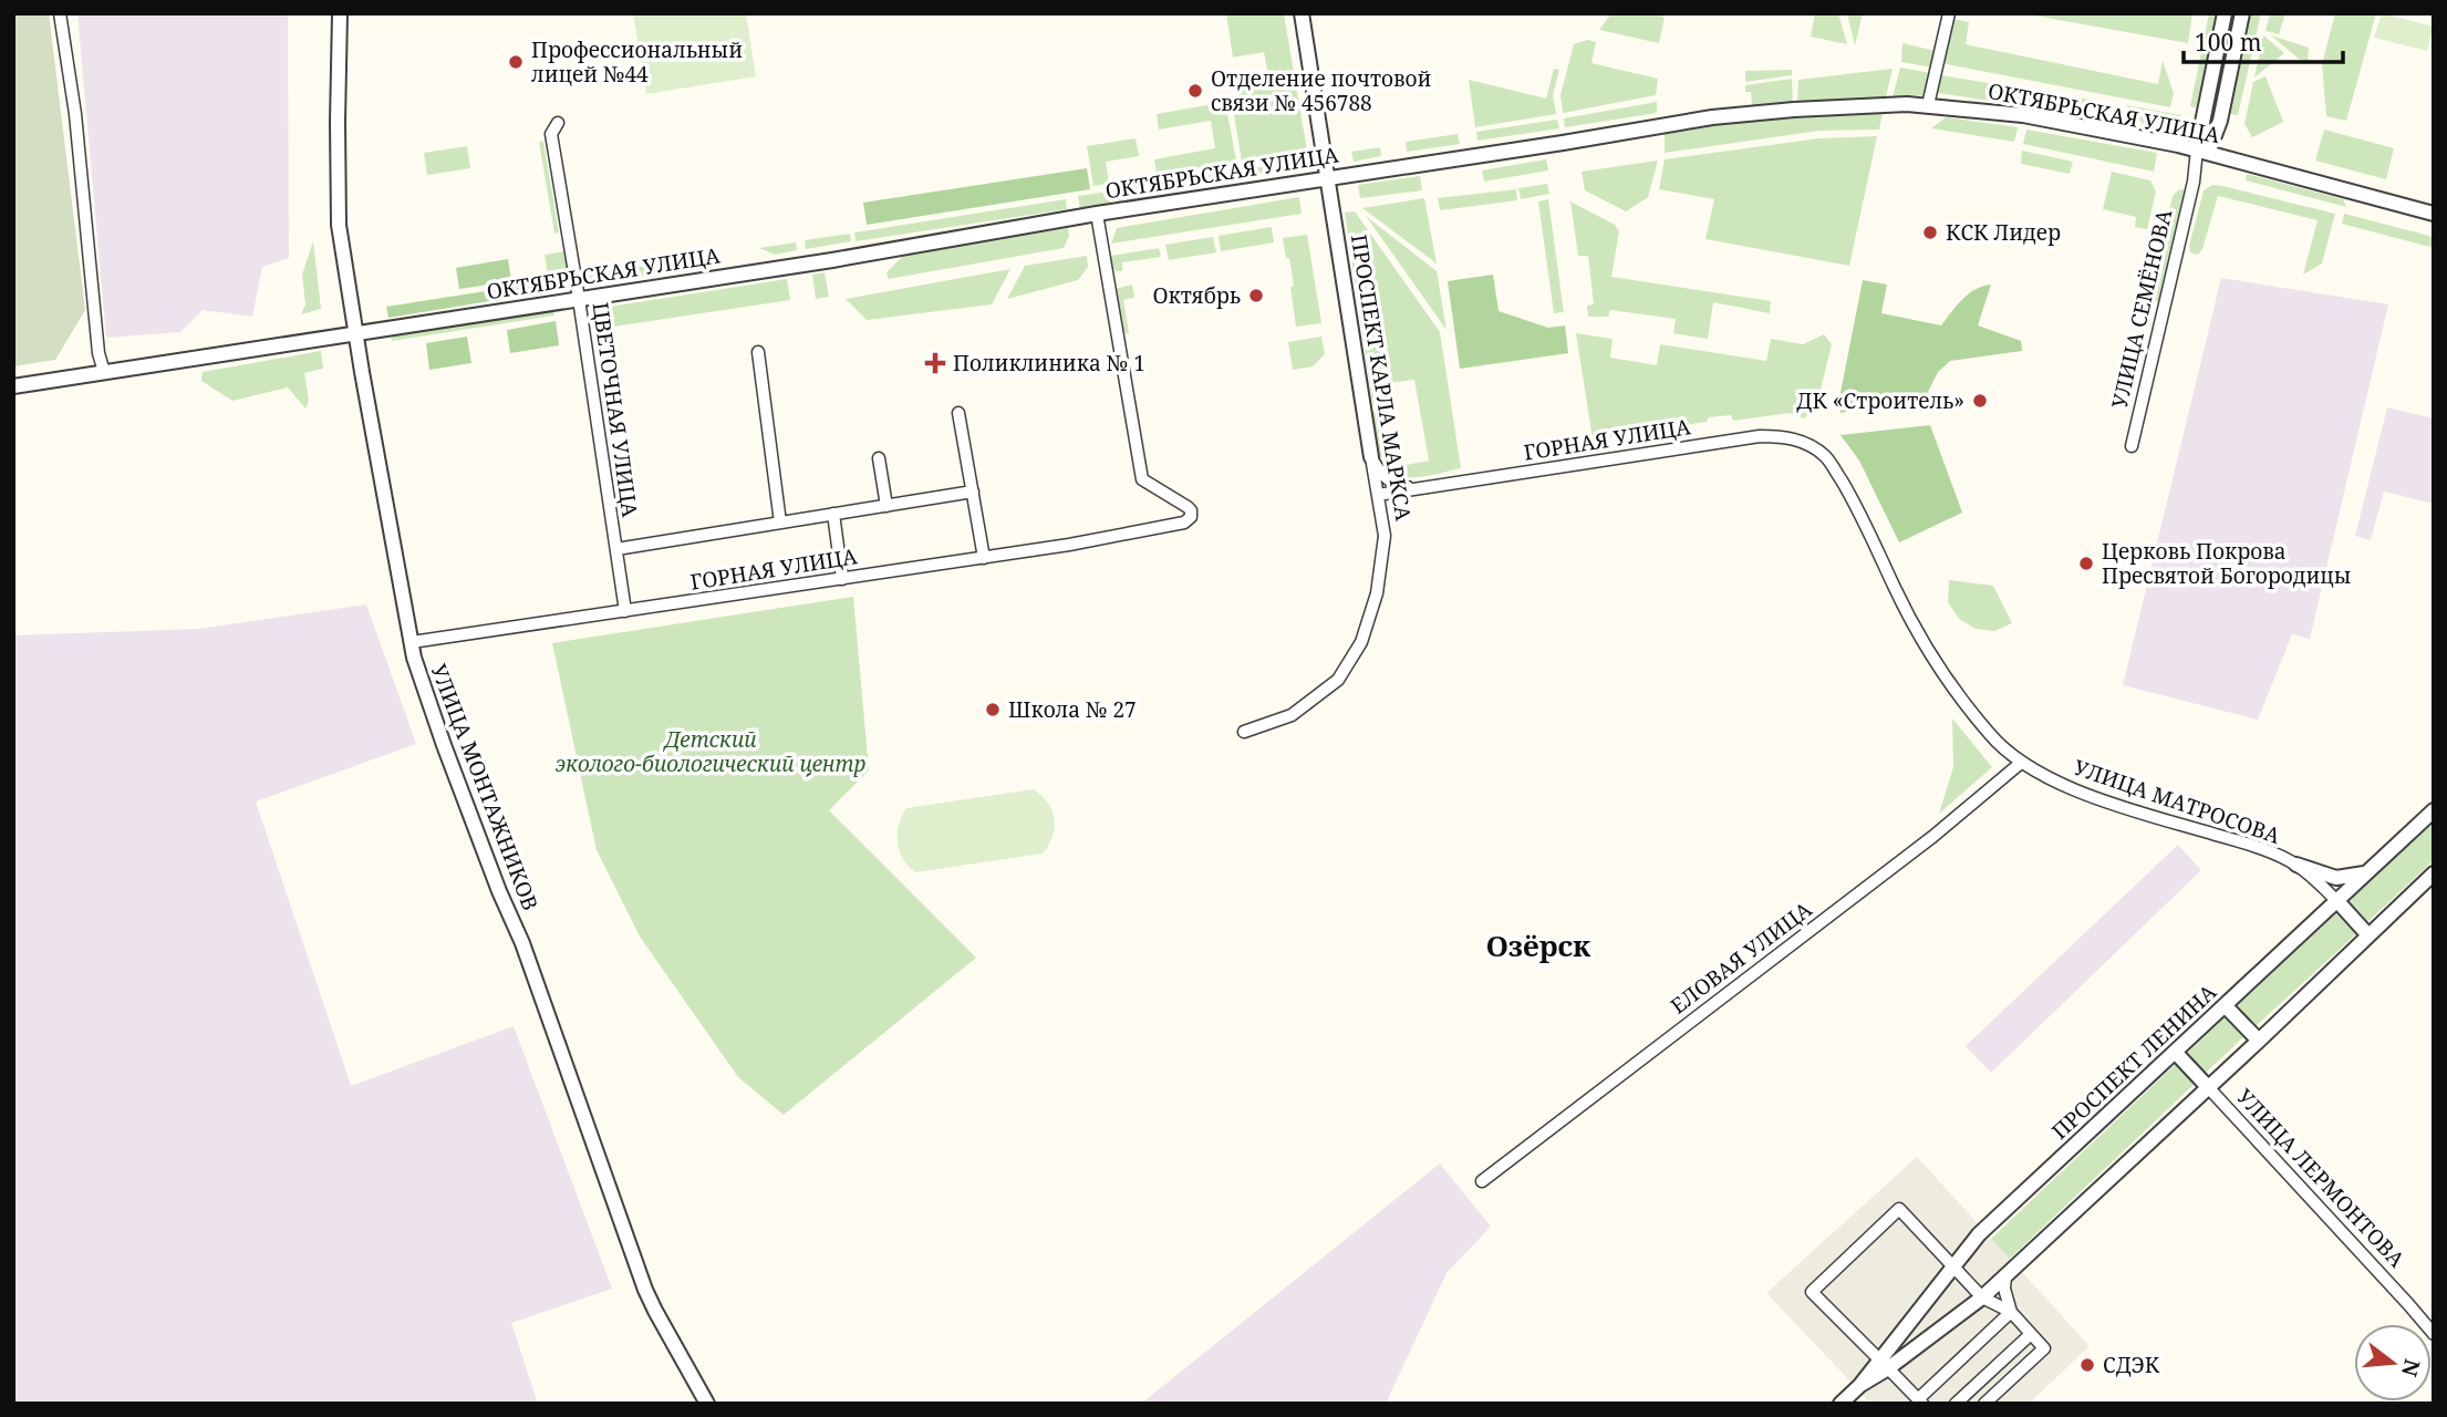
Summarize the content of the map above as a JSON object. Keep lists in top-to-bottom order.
{
  "streets": {
    "street": [
      "ОКТЯБРЬСКАЯ УЛИЦА",
      "УЛИЦА СЕМЁНОВА",
      "ПРОСПЕКТ КАРЛА МАРКСА",
      "ЦВЕТОЧНАЯ УЛИЦА",
      "ГОРНАЯ УЛИЦА",
      "УЛИЦА МОНТАЖНИКОВ",
      "УЛИЦА МАТРОСОВА",
      "ЕЛОВАЯ УЛИЦА",
      "ПРОСПЕКТ ЛЕНИНА",
      "УЛИЦА ЛЕРМОНТОВА"
    ]
  },
  "crossings": [
    ["ОКТЯБРЬСКАЯ УЛИЦА", "УЛИЦА СЕМЁНОВА"],
    ["ОКТЯБРЬСКАЯ УЛИЦА", "ПРОСПЕКТ КАРЛА МАРКСА"],
    ["ОКТЯБРЬСКАЯ УЛИЦА", "ЦВЕТОЧНАЯ УЛИЦА"],
    ["ОКТЯБРЬСКАЯ УЛИЦА", "ГОРНАЯ УЛИЦА"],
    ["ОКТЯБРЬСКАЯ УЛИЦА", "УЛИЦА МОНТАЖНИКОВ"],
    ["ПРОСПЕКТ КАРЛА МАРКСА", "ГОРНАЯ УЛИЦА"],
    ["ЦВЕТОЧНАЯ УЛИЦА", "ГОРНАЯ УЛИЦА"],
    ["ГОРНАЯ УЛИЦА", "УЛИЦА МОНТАЖНИКОВ"],
    ["ГОРНАЯ УЛИЦА", "УЛИЦА МАТРОСОВА"],
    ["УЛИЦА МАТРОСОВА", "ЕЛОВАЯ УЛИЦА"],
    ["УЛИЦА МАТРОСОВА", "ПРОСПЕКТ ЛЕНИНА"],
    ["ПРОСПЕКТ ЛЕНИНА", "УЛИЦА ЛЕРМОНТОВА"]
  ],
  "districts": ["Озёрск"],
  "parks": ["Детский эколого-биологический центр"],
  "places": {
    "other": [
      "Профессиональный лицей №44",
      "Отделение почтовой связи № 456788",
      "КСК Лидер",
      "Октябрь",
      "ДК «Строитель»",
      "Церковь Покрова Пресвятой Богородицы",
      "Школа № 27",
      "СДЭК"
    ],
    "health": ["Поликлиника № 1"]
  },
  "scale_bar": "100 m",
  "north": "right"
}
